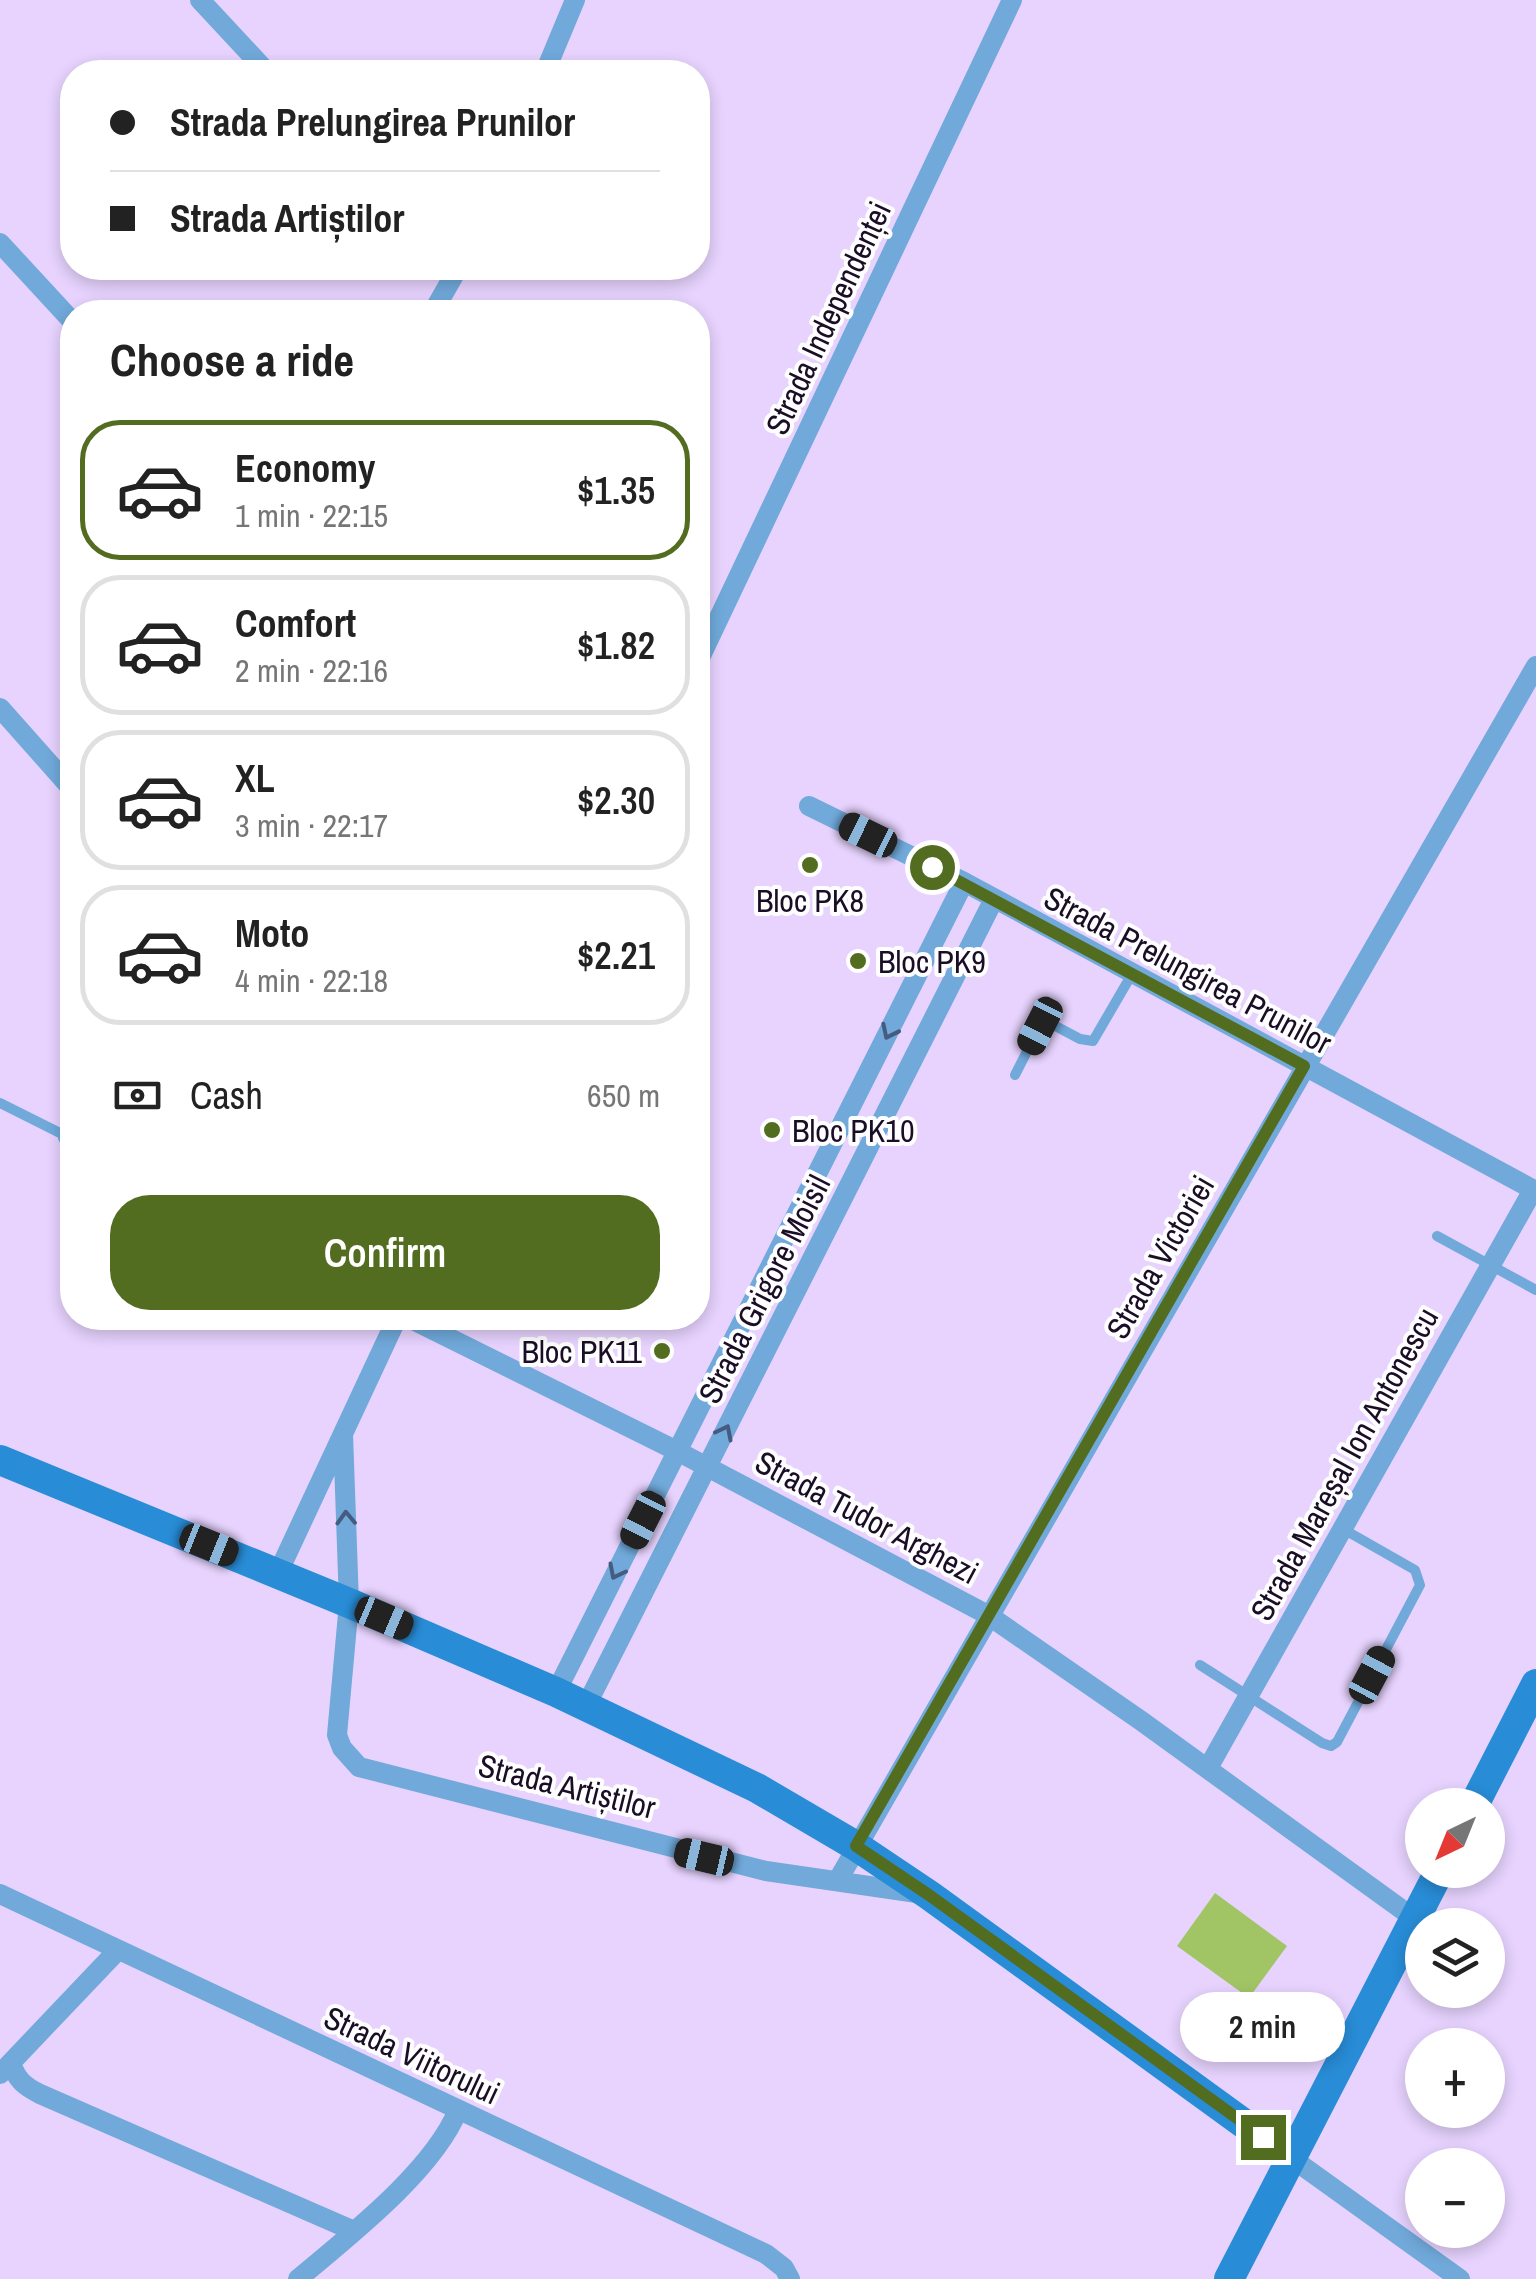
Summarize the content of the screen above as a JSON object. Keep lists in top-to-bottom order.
{
  "streets": {
    "street": [
      "Strada Independenței",
      "Strada Prelungirea Prunilor",
      "Strada Victoriei",
      "Strada Grigore Moisil",
      "Strada Mareșal Ion Antonescu",
      "Strada Tudor Arghezi",
      "Strada Artiștilor",
      "Strada Viitorului"
    ]
  },
  "crossings": [
    ["Strada Prelungirea Prunilor", "Strada Victoriei"],
    ["Strada Prelungirea Prunilor", "Strada Grigore Moisil"],
    ["Strada Prelungirea Prunilor", "Strada Mareșal Ion Antonescu"],
    ["Strada Victoriei", "Strada Tudor Arghezi"],
    ["Strada Victoriei", "Strada Artiștilor"],
    ["Strada Grigore Moisil", "Strada Tudor Arghezi"],
    ["Strada Grigore Moisil", "Strada Artiștilor"],
    ["Strada Mareșal Ion Antonescu", "Strada Tudor Arghezi"]
  ],
  "places": [
    "Bloc PK8",
    "Bloc PK9",
    "Bloc PK10",
    "Bloc PK11"
  ],
  "north": "bottom left",
  "page": {
    "banner": ["Strada Prelungirea Prunilor", "Strada Artiștilor"],
    "heading": "Choose a ride",
    "list": [
      {
        "name": "Economy",
        "note": "1 min · 22:15",
        "value": "$1.35"
      },
      {
        "name": "Comfort",
        "note": "2 min · 22:16",
        "value": "$1.82"
      },
      {
        "name": "XL",
        "note": "3 min · 22:17",
        "value": "$2.30"
      },
      {
        "name": "Moto",
        "note": "4 min · 22:18",
        "value": "$2.21"
      }
    ],
    "pay": ["Cash", "650 m"],
    "buttons": "Confirm",
    "map_buttons": ["+", "−"],
    "bubble": "2 min"
  }
}
